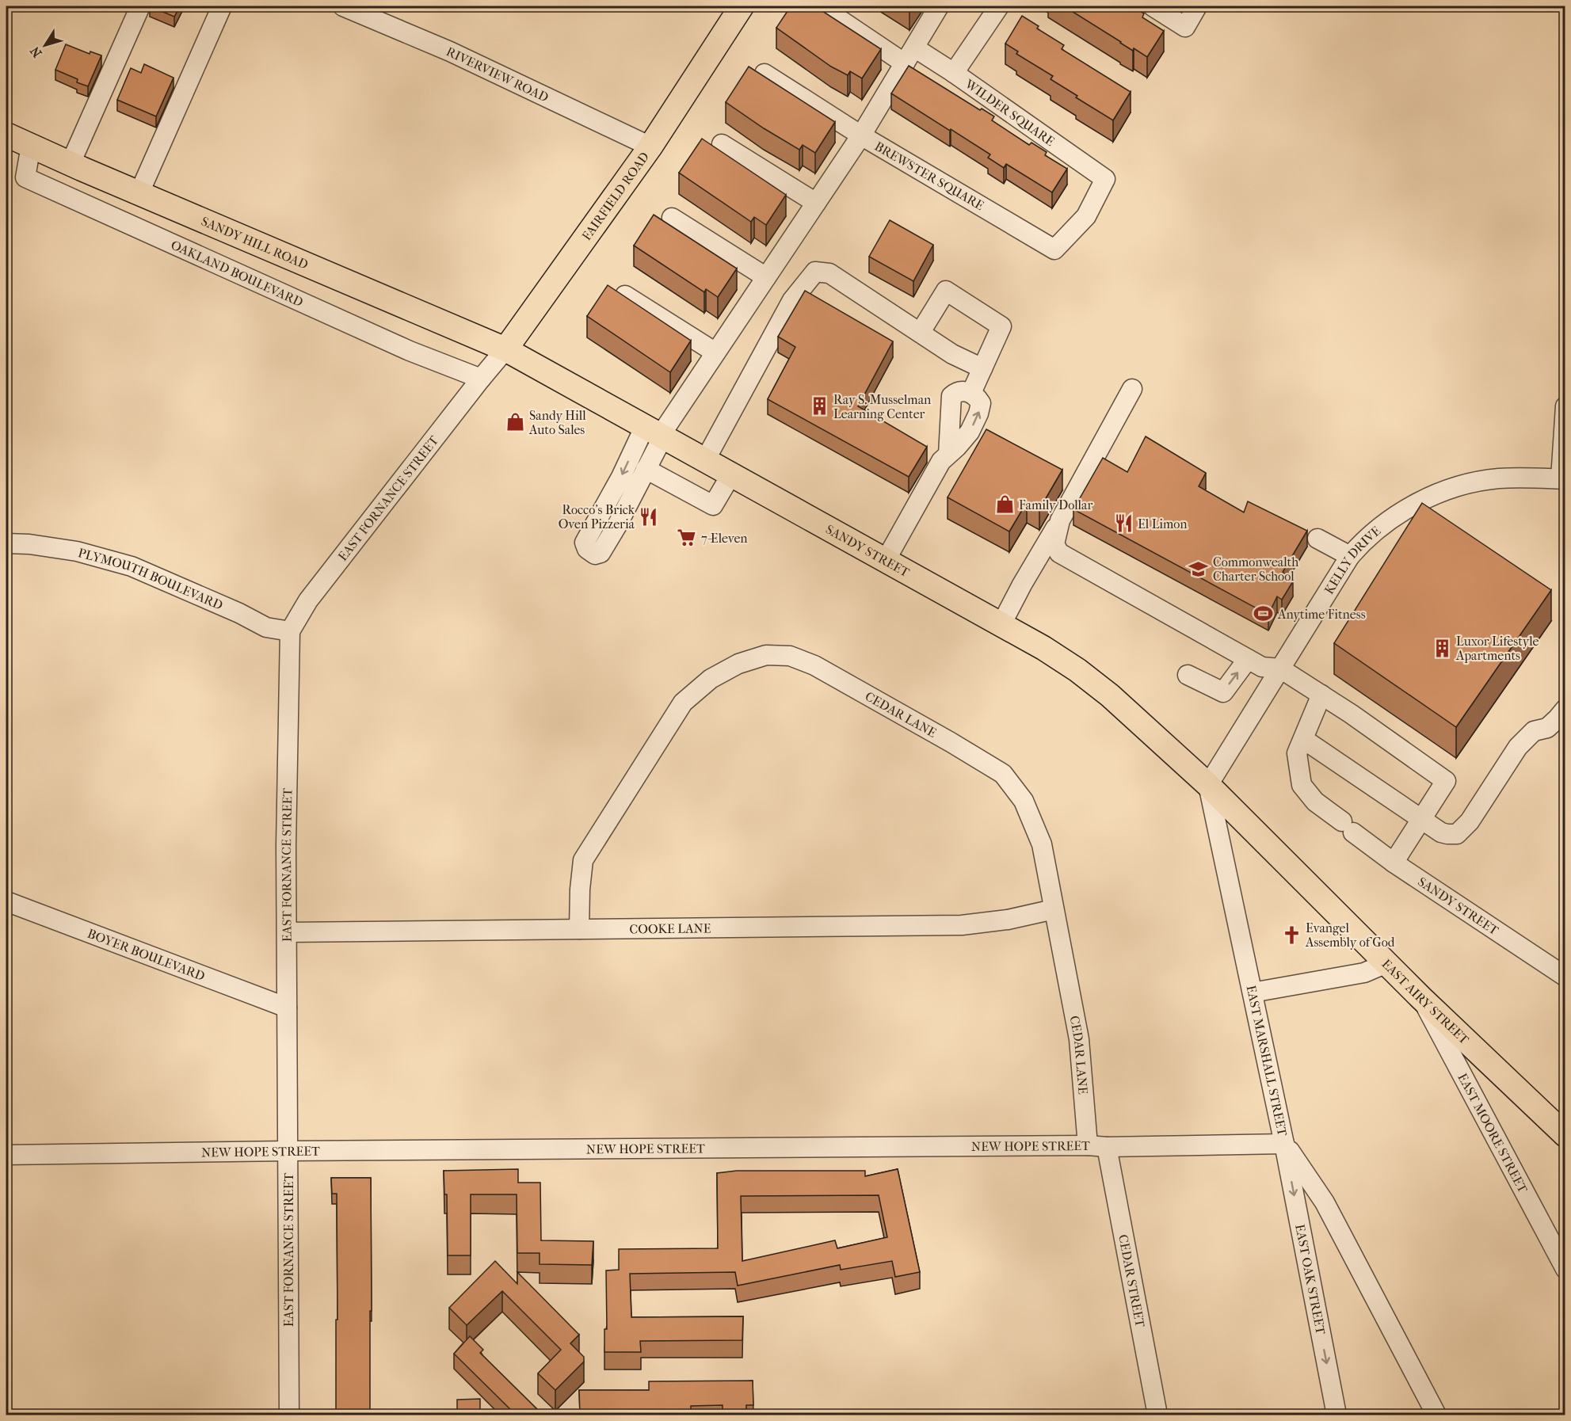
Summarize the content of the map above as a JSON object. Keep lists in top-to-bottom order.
{
  "streets": {
    "main road": [
      "FAIRFIELD ROAD",
      "SANDY HILL ROAD",
      "SANDY STREET",
      "EAST AIRY STREET"
    ],
    "street": [
      "RIVERVIEW ROAD",
      "WILDER SQUARE",
      "BREWSTER SQUARE",
      "OAKLAND BOULEVARD",
      "EAST FORNANCE STREET",
      "KELLY DRIVE",
      "PLYMOUTH BOULEVARD",
      "CEDAR LANE",
      "COOKE LANE",
      "BOYER BOULEVARD",
      "EAST MARSHALL STREET",
      "EAST MOORE STREET",
      "NEW HOPE STREET",
      "EAST OAK STREET",
      "CEDAR STREET"
    ]
  },
  "crossings": [
    ["RIVERVIEW ROAD", "FAIRFIELD ROAD"],
    ["WILDER SQUARE", "BREWSTER SQUARE"],
    ["FAIRFIELD ROAD", "SANDY HILL ROAD"],
    ["FAIRFIELD ROAD", "OAKLAND BOULEVARD"],
    ["FAIRFIELD ROAD", "EAST FORNANCE STREET"],
    ["FAIRFIELD ROAD", "SANDY STREET"],
    ["SANDY HILL ROAD", "OAKLAND BOULEVARD"],
    ["SANDY HILL ROAD", "SANDY STREET"],
    ["OAKLAND BOULEVARD", "EAST FORNANCE STREET"],
    ["EAST FORNANCE STREET", "PLYMOUTH BOULEVARD"],
    ["EAST FORNANCE STREET", "COOKE LANE"],
    ["EAST FORNANCE STREET", "BOYER BOULEVARD"],
    ["EAST FORNANCE STREET", "NEW HOPE STREET"],
    ["SANDY STREET", "KELLY DRIVE"],
    ["SANDY STREET", "EAST AIRY STREET"],
    ["SANDY STREET", "EAST MARSHALL STREET"],
    ["KELLY DRIVE", "EAST AIRY STREET"],
    ["KELLY DRIVE", "EAST MARSHALL STREET"],
    ["CEDAR LANE", "COOKE LANE"],
    ["CEDAR LANE", "NEW HOPE STREET"],
    ["EAST AIRY STREET", "EAST MARSHALL STREET"],
    ["EAST AIRY STREET", "EAST MOORE STREET"],
    ["EAST MARSHALL STREET", "NEW HOPE STREET"],
    ["EAST MARSHALL STREET", "EAST OAK STREET"],
    ["NEW HOPE STREET", "EAST OAK STREET"],
    ["NEW HOPE STREET", "CEDAR STREET"]
  ],
  "one_way": ["EAST OAK STREET"],
  "places": {
    "building": ["Ray S. Musselman Learning Center", "Luxor Lifestyle Apartments"],
    "shop": ["Sandy Hill Auto Sales", "Family Dollar"],
    "restaurant": ["Rocco's Brick Oven Pizzeria", "El Limon"],
    "supermarket": ["7-Eleven"],
    "school or university": ["Commonwealth Charter School"],
    "sports": ["Anytime Fitness"],
    "church": ["Evangel Assembly of God"]
  },
  "north": "bottom left"
}
